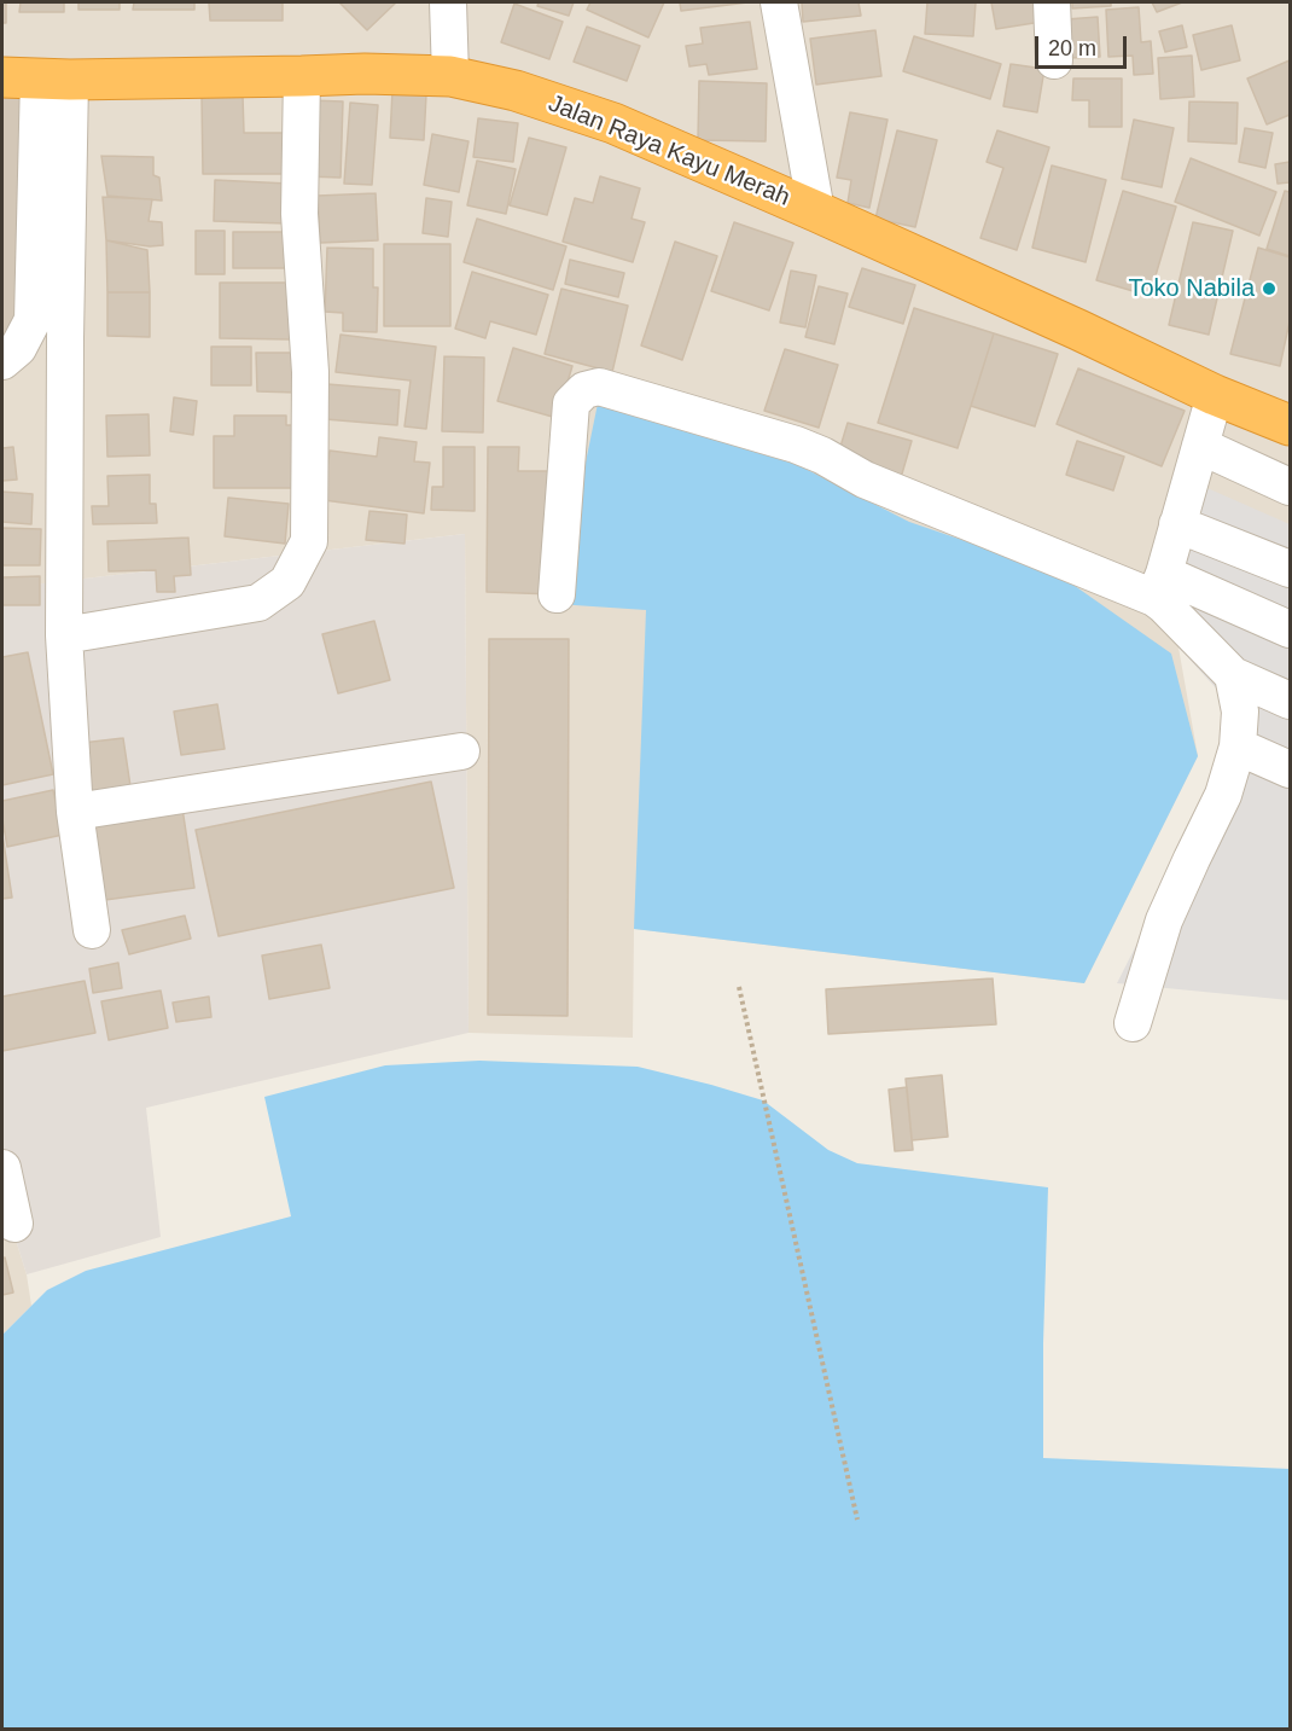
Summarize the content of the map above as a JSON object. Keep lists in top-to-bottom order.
{
  "streets": {
    "highway": ["Jalan Raya Kayu Merah"]
  },
  "places": ["Toko Nabila"],
  "scale_bar": "20 m"
}
